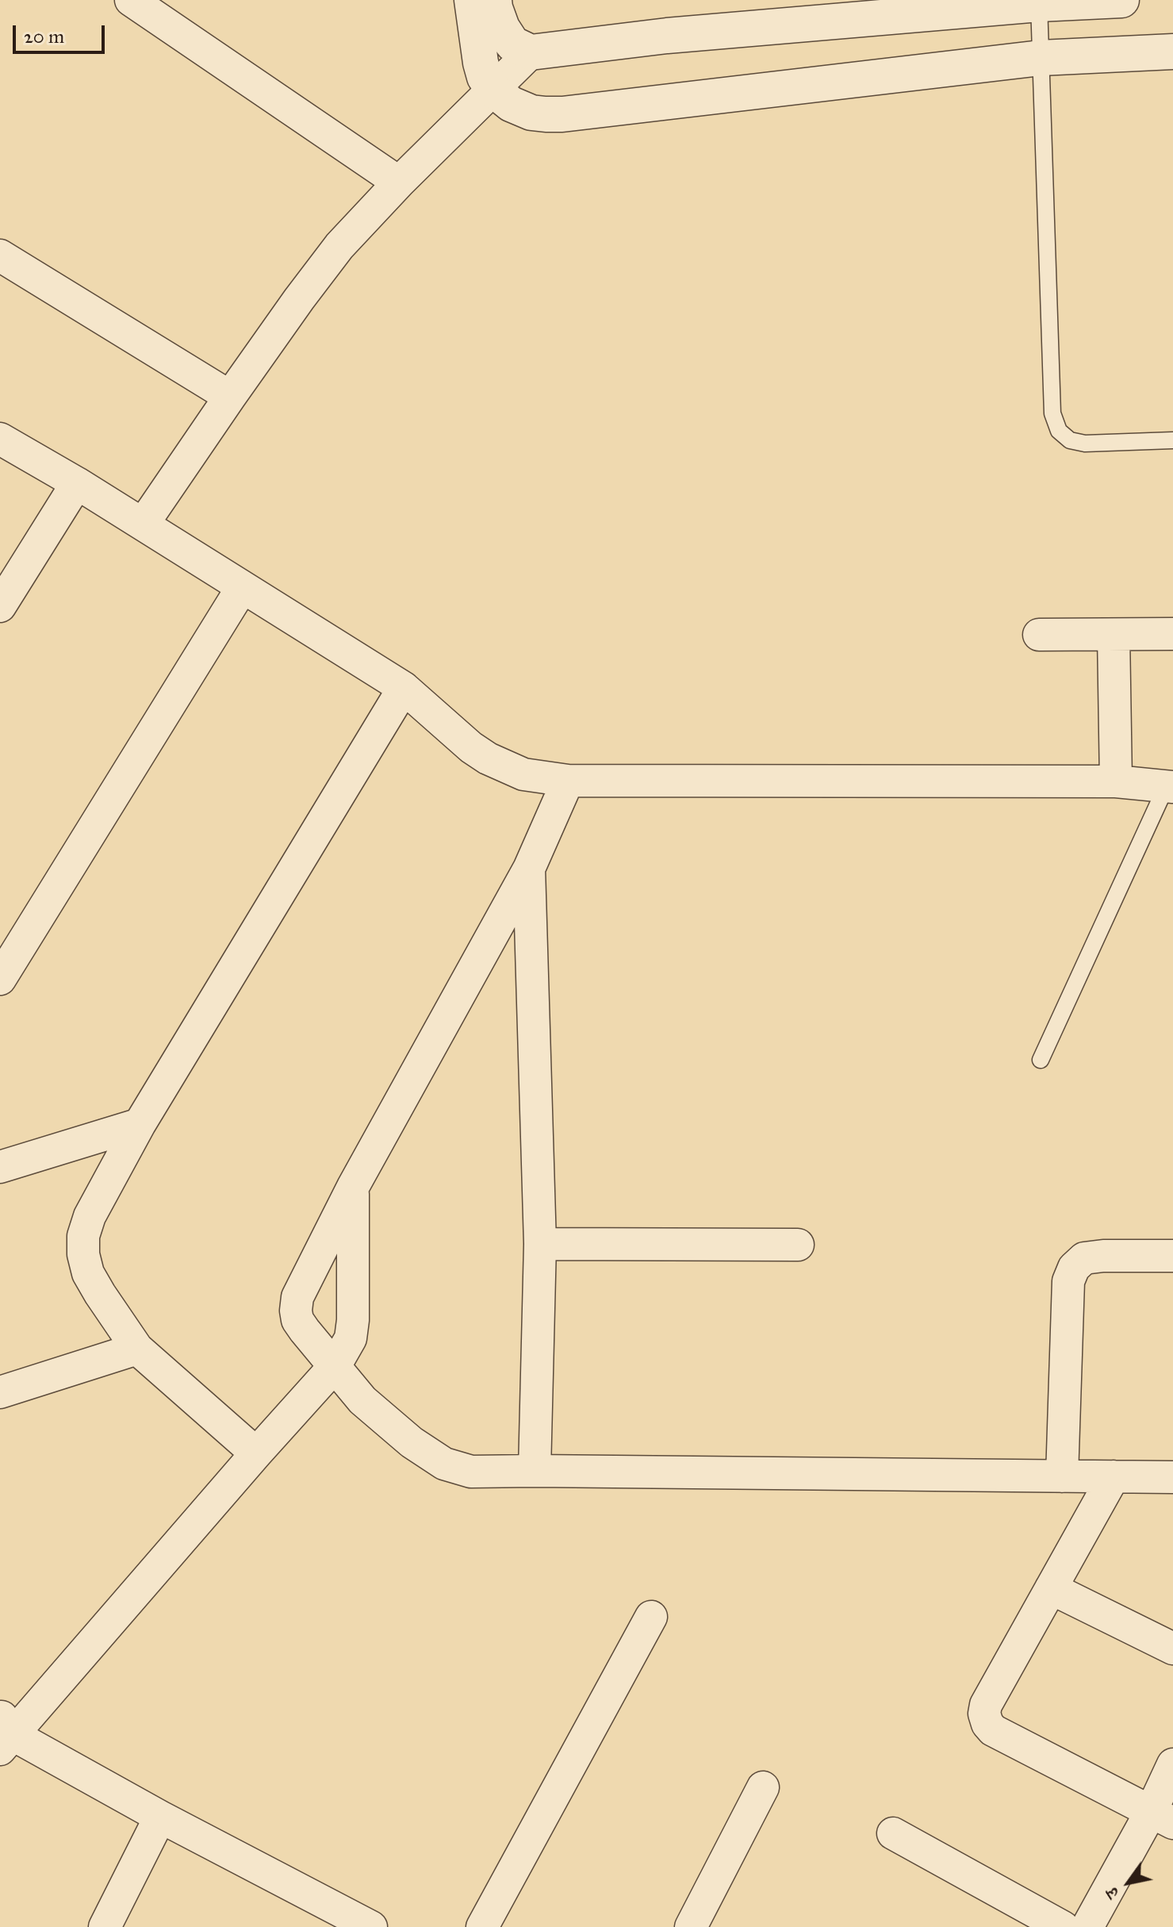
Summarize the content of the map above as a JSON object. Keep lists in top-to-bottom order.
{
  "scale_bar": "20 m",
  "north": "bottom left"
}
